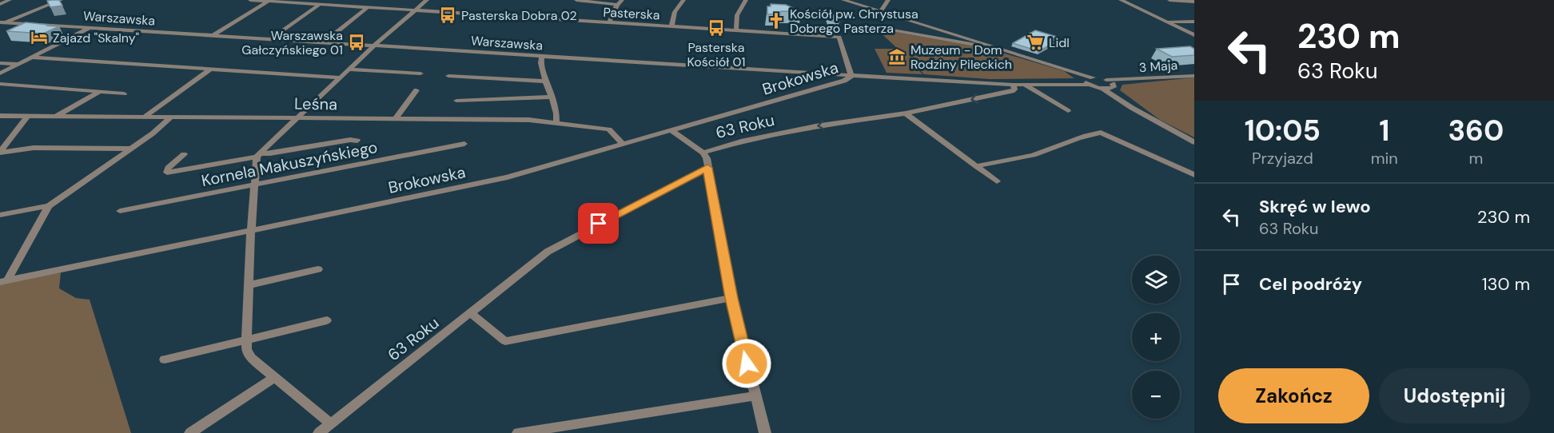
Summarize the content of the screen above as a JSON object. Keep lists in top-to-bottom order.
{
  "streets": {
    "street": [
      "Pasterska",
      "Warszawska",
      "3 Maja",
      "Brokowska",
      "Leśna",
      "63 Roku",
      "Kornela Makuszyńskiego"
    ]
  },
  "crossings": [
    ["Pasterska", "Warszawska"],
    ["Pasterska", "Brokowska"],
    ["Warszawska", "Brokowska"],
    ["Warszawska", "63 Roku"],
    ["Brokowska", "Leśna"]
  ],
  "places": {
    "bus stop": ["Pasterska Dobra 02", "Pasterska Kościół 01", "Warszawska Gałczyńskiego 01"],
    "church": ["Kościół pw. Chrystusa Dobrego Pasterza"],
    "hotel": ["Zajazd \"Skalny\""],
    "supermarket": ["Lidl"],
    "museum": ["Muzeum - Dom Rodziny Pileckich"]
  },
  "page": {
    "turn": ["230 m", "63 Roku"],
    "eta": [
      "10:05",
      "Przyjazd",
      "1",
      "min",
      "360",
      "m"
    ],
    "list": [
      {
        "name": "Skręć w lewo",
        "note": "63 Roku",
        "value": "230 m"
      },
      {
        "name": "Cel podróży",
        "value": "130 m"
      }
    ],
    "map_buttons": ["+", "−"],
    "buttons": ["Zakończ", "Udostępnij"]
  }
}
